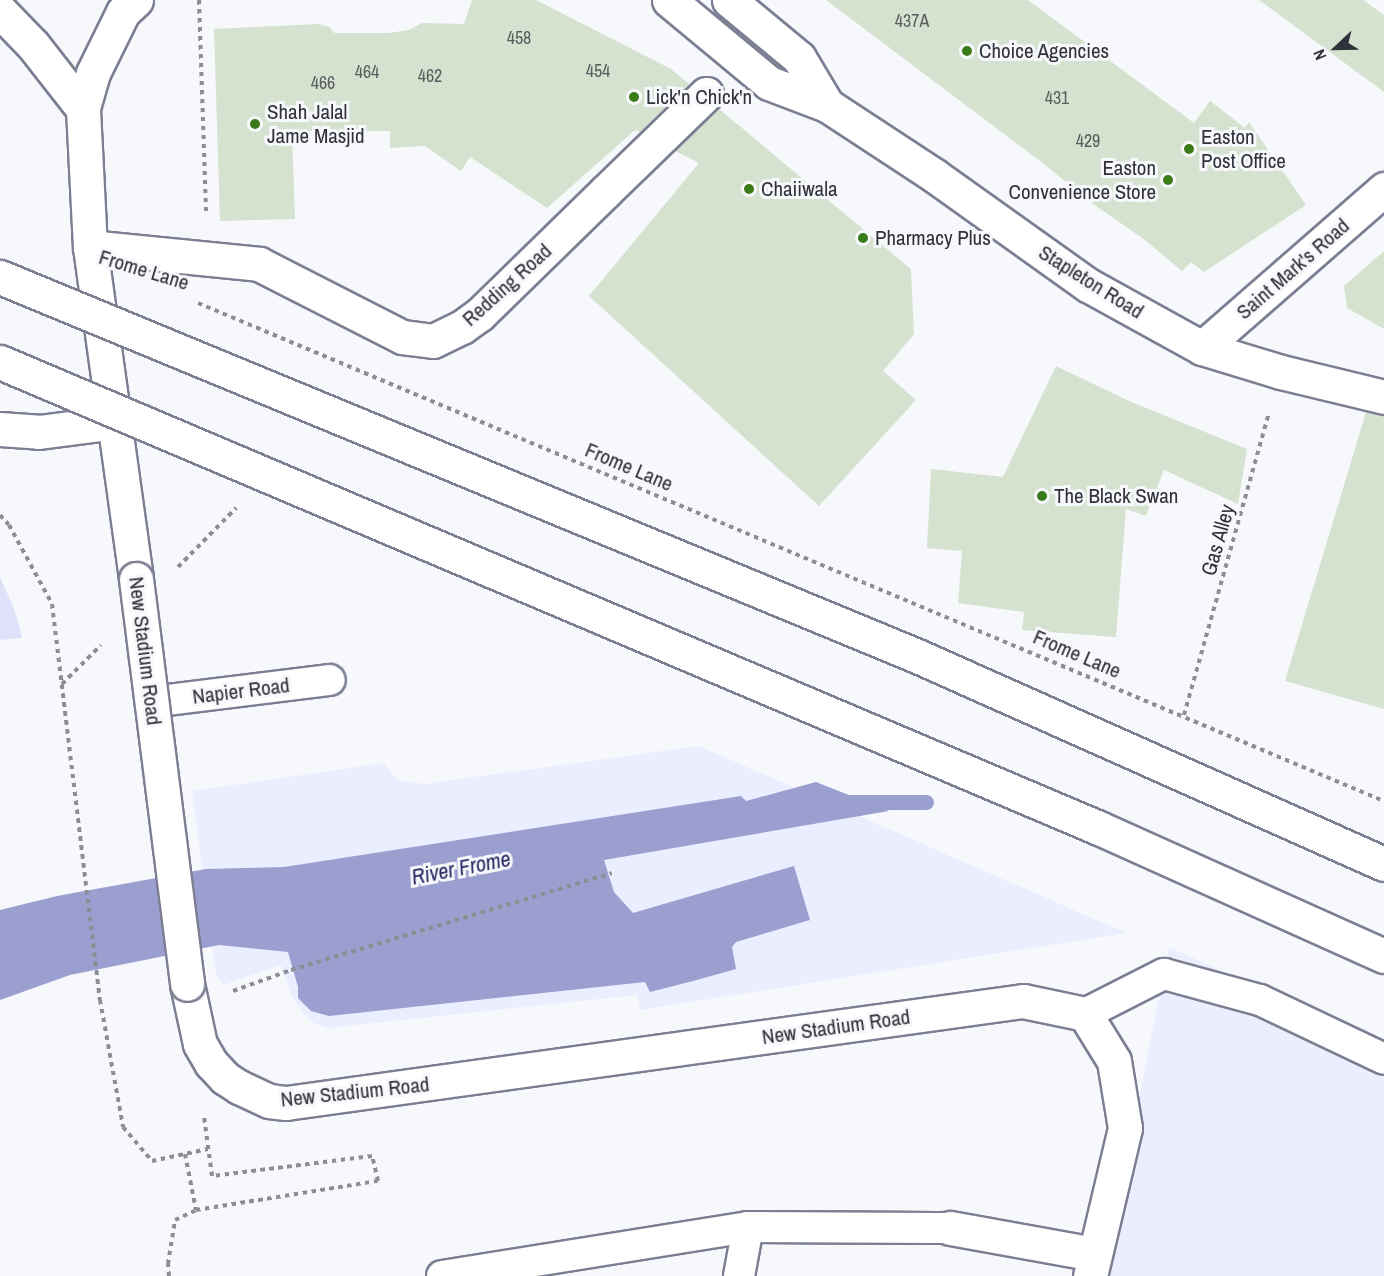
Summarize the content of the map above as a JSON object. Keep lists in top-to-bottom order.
{
  "streets": {
    "main road": [
      "Saint Mark's Road",
      "Stapleton Road",
      "Redding Road",
      "New Stadium Road"
    ],
    "lane": ["Napier Road"],
    "path": ["Frome Lane", "Gas Alley"]
  },
  "crossings": [
    ["Saint Mark's Road", "Stapleton Road"],
    ["Frome Lane", "Gas Alley"],
    ["Stapleton Road", "Gas Alley"],
    ["Redding Road", "New Stadium Road"],
    ["New Stadium Road", "Napier Road"]
  ],
  "water": ["River Frome"],
  "places": [
    "Choice Agencies",
    "Lick'n Chick'n",
    "Shah Jalal Jame Masjid",
    "Easton Post Office",
    "Easton Convenience Store",
    "Chaiiwala",
    "Pharmacy Plus",
    "The Black Swan"
  ],
  "house_numbers": [
    "437A",
    "458",
    "454",
    "464",
    "462",
    "466",
    "431",
    "429"
  ],
  "north": "left"
}
